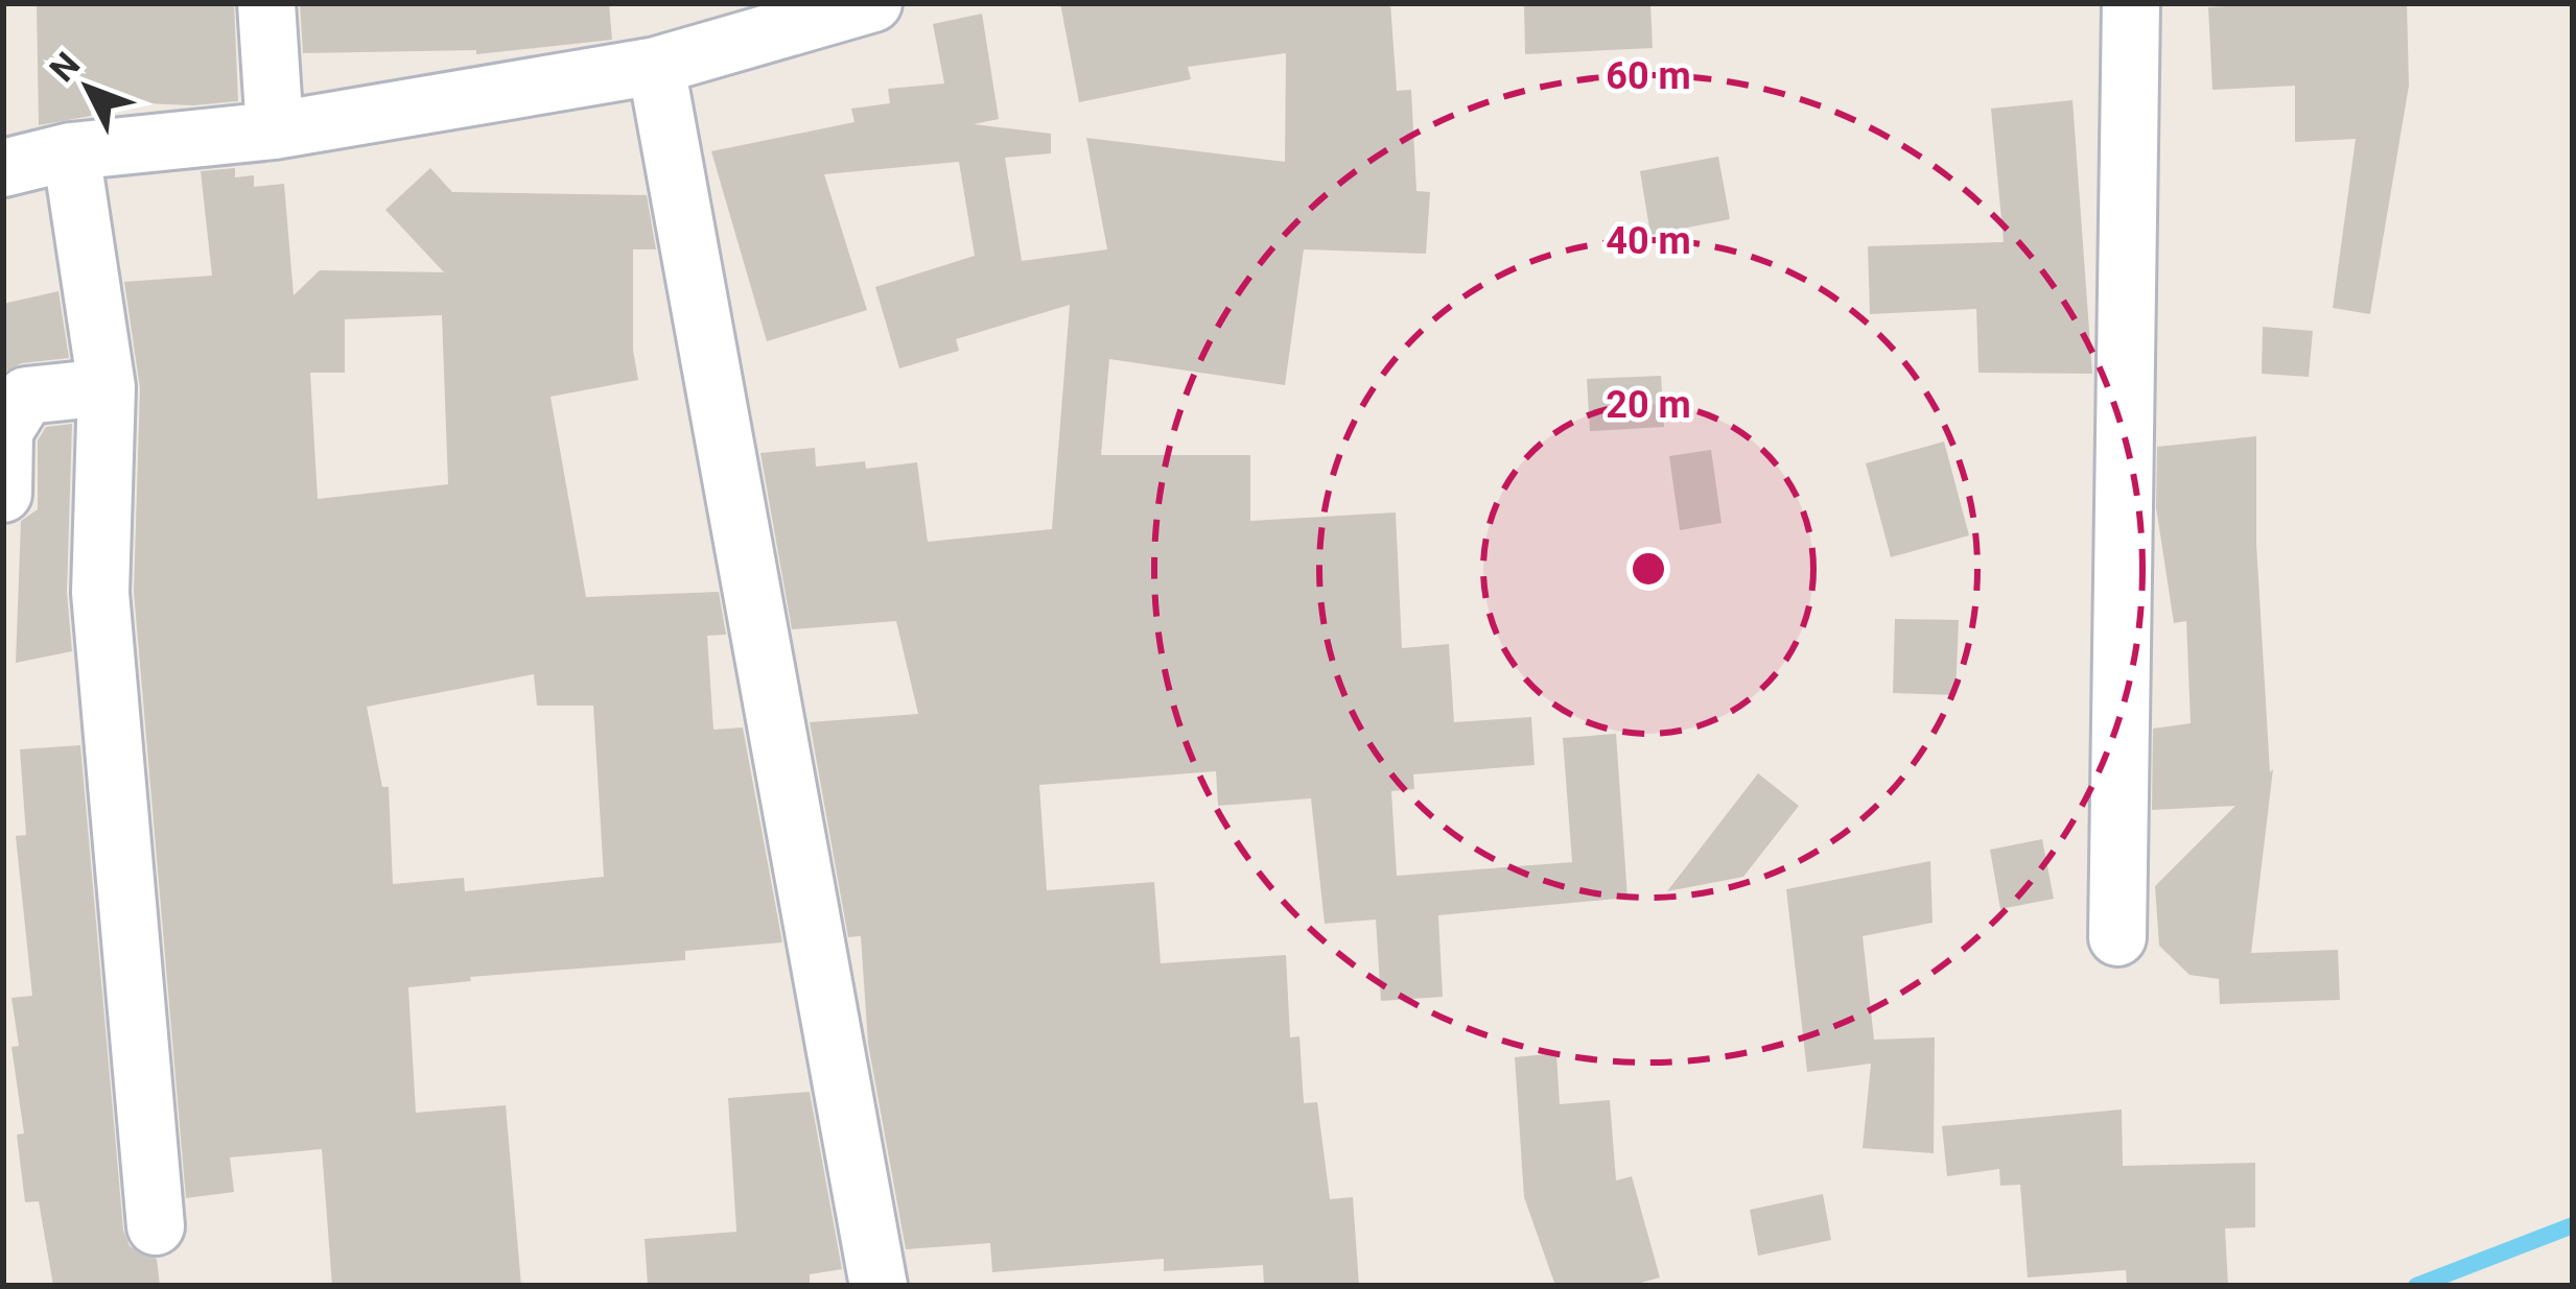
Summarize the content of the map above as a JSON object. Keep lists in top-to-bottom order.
{
  "north": "top left",
  "rings": ["60 m", "40 m", "20 m"]
}
